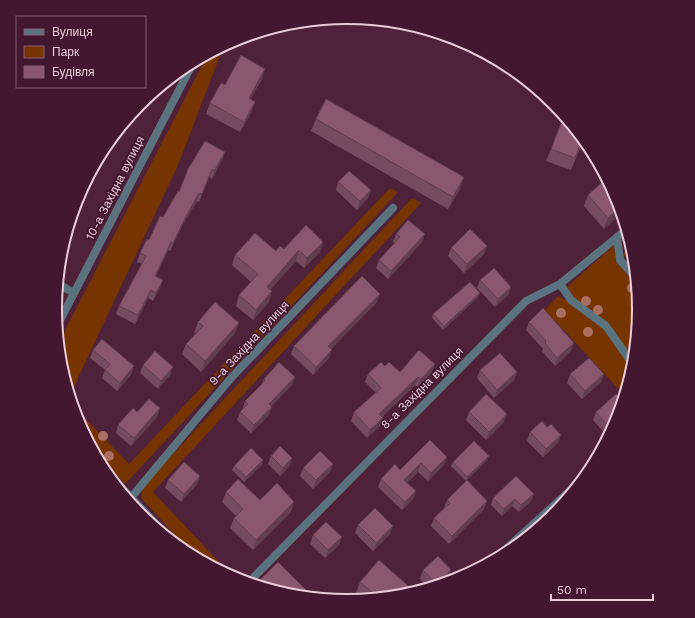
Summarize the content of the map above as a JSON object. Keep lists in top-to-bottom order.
{
  "streets": {
    "street": ["10-а Західна вулиця", "9-а Західна вулиця", "8-а Західна вулиця"]
  },
  "legend": ["Вулиця", "Парк", "Будівля"],
  "scale_bar": "50 m"
}
